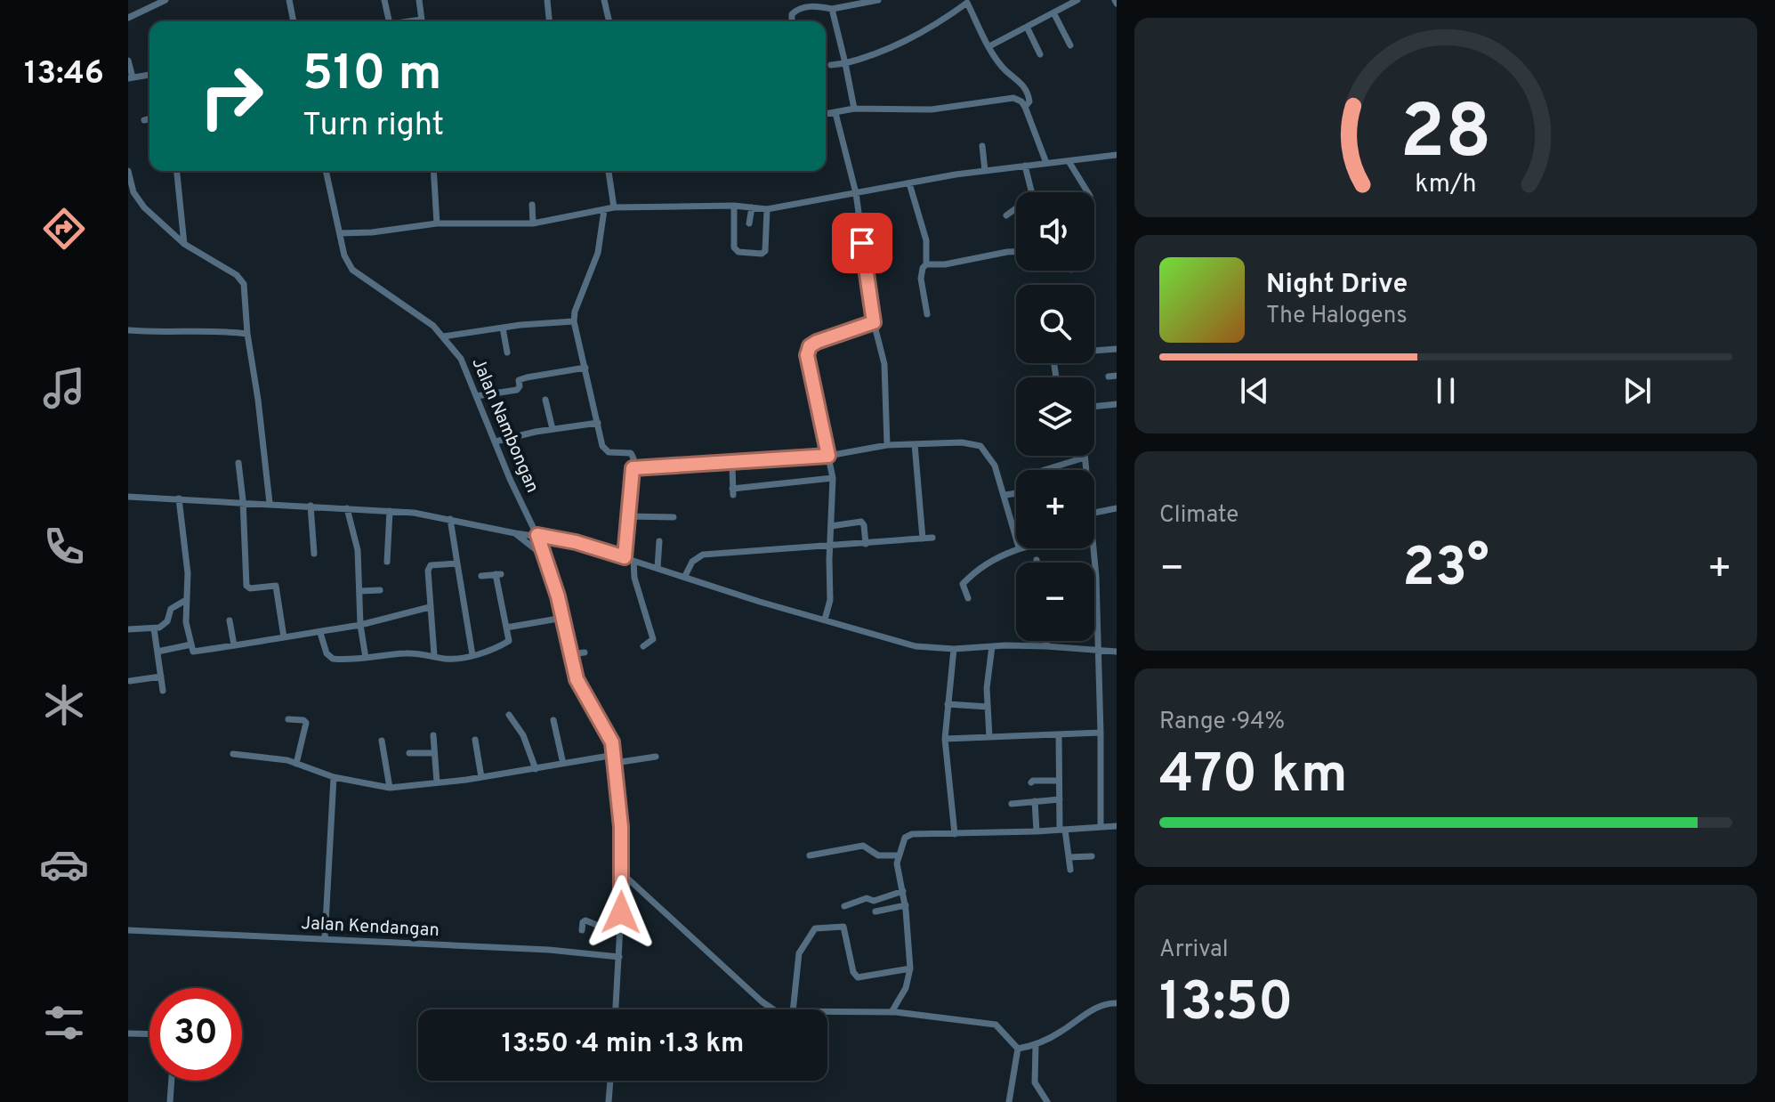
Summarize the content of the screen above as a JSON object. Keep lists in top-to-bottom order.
{
  "streets": {
    "street": ["Jalan Nambongan", "Jalan Kendangan"]
  },
  "crossings": [
    ["Jalan Nambongan", "Jalan Kendangan"]
  ],
  "page": {
    "tabs": "13:46",
    "turn": ["510 m", "Turn right"],
    "map_buttons": ["+", "−"],
    "song": ["Night Drive", "The Halogens"],
    "tile": [
      "Climate",
      ["Range · 94%", "470 km"],
      ["Arrival", "13:50"]
    ],
    "heat": ["−", "23°", "+"],
    "limit": "30",
    "trip": "13:50 · 4 min · 1.3 km",
    "gauge": ["28", "km/h"]
  }
}
